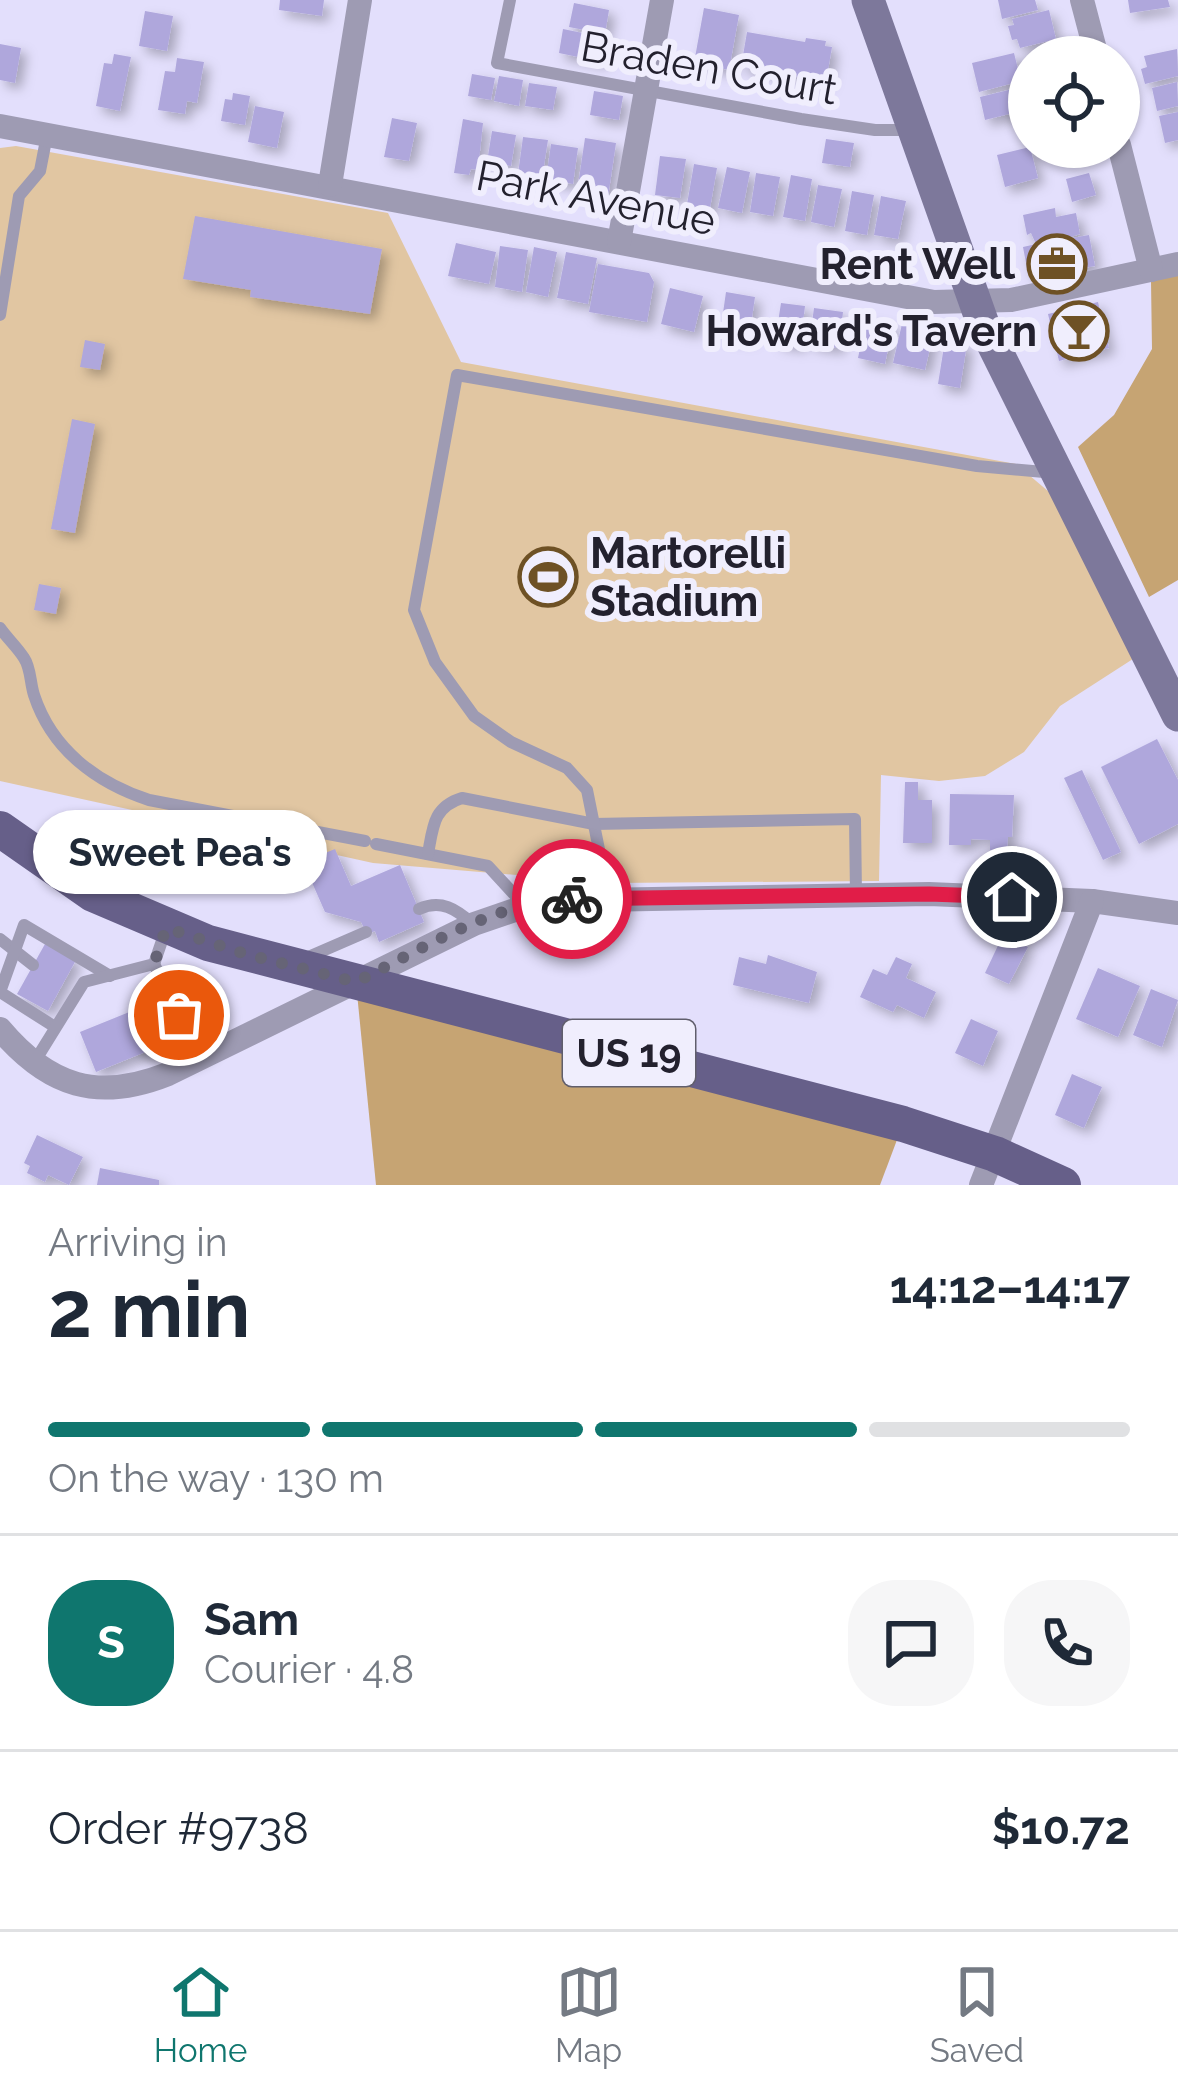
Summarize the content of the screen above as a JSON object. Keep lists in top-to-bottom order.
{
  "streets": {
    "main road": ["US 19"],
    "street": ["Park Avenue"],
    "lane": ["Braden Court"]
  },
  "places": {
    "office": ["Rent Well"],
    "bar": ["Howard's Tavern"],
    "sports": ["Martorelli Stadium"],
    "other": ["Sweet Pea's"]
  },
  "page": {
    "bubble": "Sweet Pea's",
    "heading": ["2 min", "Arriving in", "14:12–14:17"],
    "panel": [
      "Sam",
      "Courier · 4.8",
      "Order #9738",
      "$10.72"
    ],
    "bar": "On the way · 130 m",
    "round": "S",
    "tabs": ["Home", "Map", "Saved"]
  }
}
